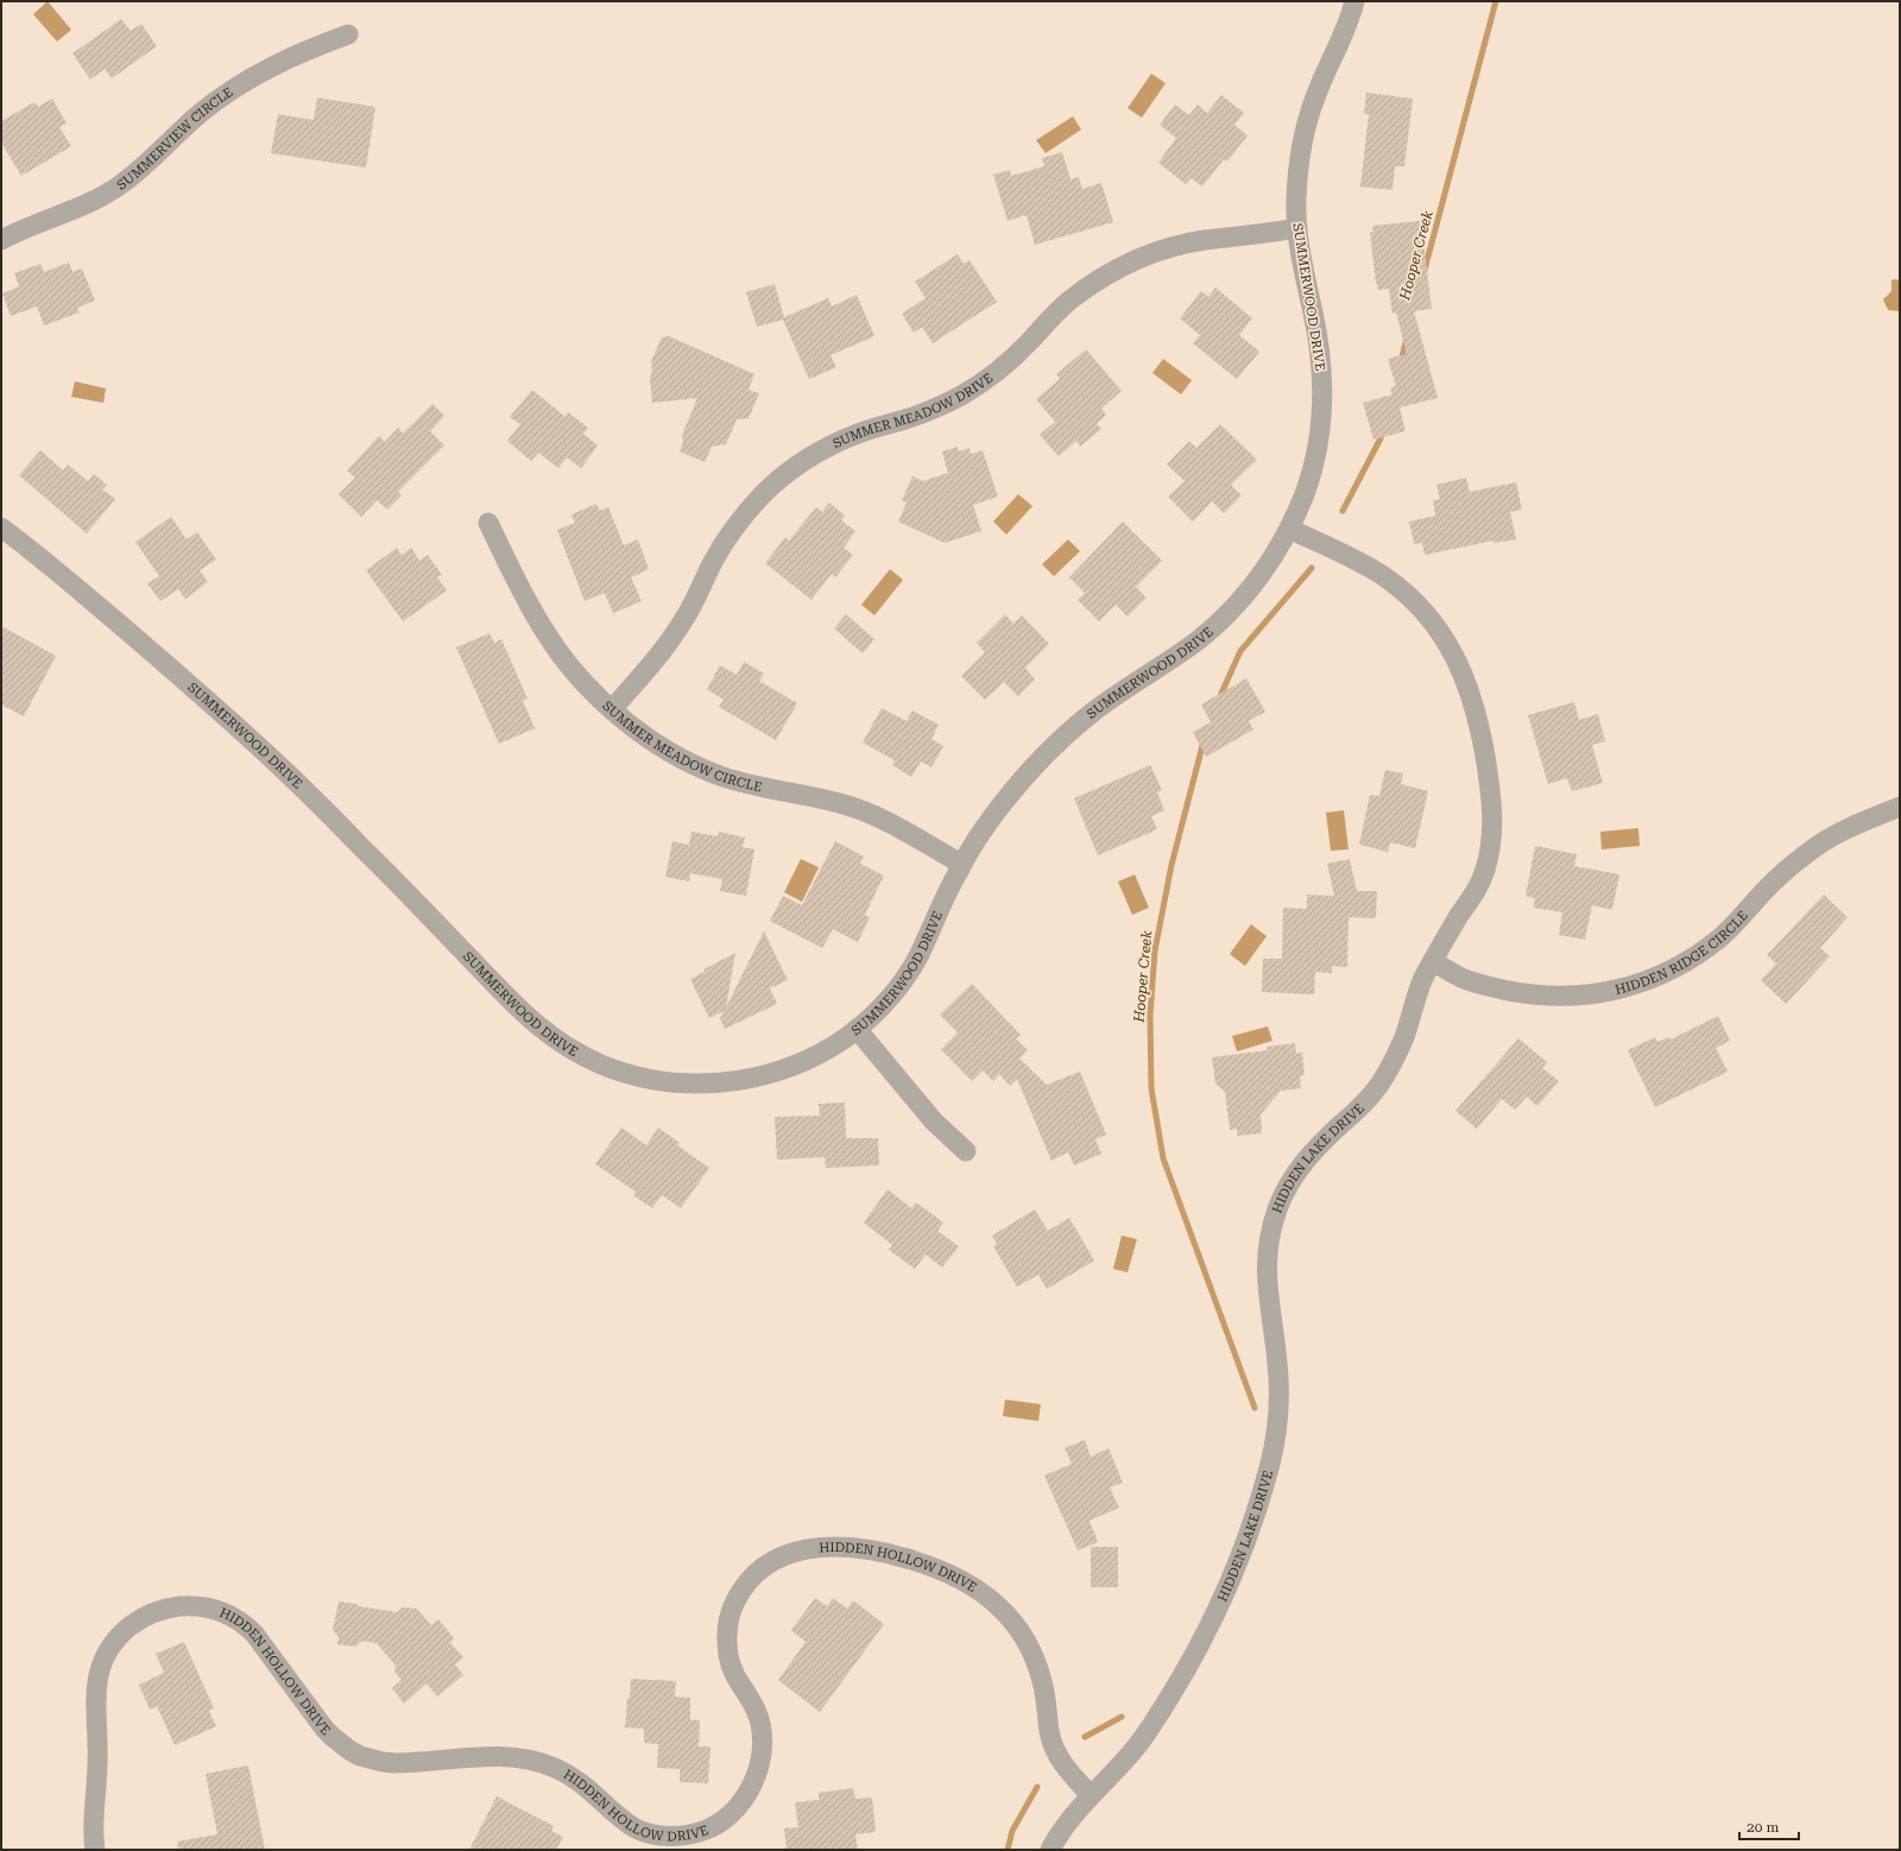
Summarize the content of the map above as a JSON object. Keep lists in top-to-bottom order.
{
  "streets": {
    "street": [
      "SUMMERVIEW CIRCLE",
      "SUMMERWOOD DRIVE",
      "SUMMER MEADOW DRIVE",
      "SUMMER MEADOW CIRCLE",
      "HIDDEN RIDGE CIRCLE",
      "HIDDEN LAKE DRIVE",
      "HIDDEN HOLLOW DRIVE"
    ]
  },
  "crossings": [
    ["SUMMERWOOD DRIVE", "SUMMER MEADOW DRIVE"],
    ["SUMMERWOOD DRIVE", "SUMMER MEADOW CIRCLE"],
    ["SUMMERWOOD DRIVE", "HIDDEN LAKE DRIVE"],
    ["SUMMER MEADOW DRIVE", "SUMMER MEADOW CIRCLE"],
    ["HIDDEN RIDGE CIRCLE", "HIDDEN LAKE DRIVE"],
    ["HIDDEN LAKE DRIVE", "HIDDEN HOLLOW DRIVE"]
  ],
  "water": ["Hooper Creek"],
  "scale_bar": "20 m"
}
